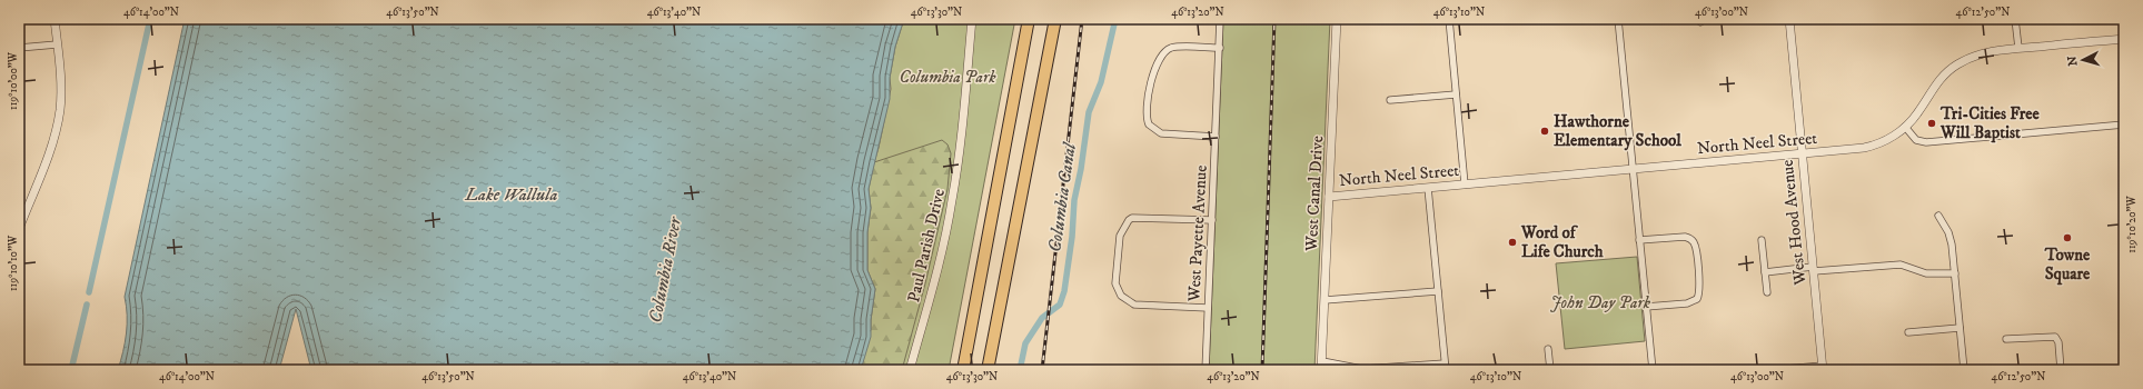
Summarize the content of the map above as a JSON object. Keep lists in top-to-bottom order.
{
  "streets": {
    "street": [
      "North Neel Street",
      "West Canal Drive",
      "West Hood Avenue",
      "West Payette Avenue",
      "Paul Parish Drive"
    ]
  },
  "crossings": [
    ["North Neel Street", "West Canal Drive"],
    ["North Neel Street", "West Hood Avenue"]
  ],
  "water": ["Lake Wallula", "Columbia Canal", "Columbia River"],
  "parks": ["Columbia Park", "John Day Park"],
  "places": [
    "Tri-Cities Free Will Baptist",
    "Hawthorne Elementary School",
    "Towne Square",
    "Word of Life Church"
  ],
  "north": "left",
  "coordinates": [
    "46°14'00\"N",
    "46°13'50\"N",
    "46°13'40\"N",
    "46°13'30\"N",
    "46°13'20\"N",
    "46°13'10\"N",
    "46°13'00\"N",
    "46°12'50\"N",
    "119°10'00\"W",
    "119°10'20\"W",
    "119°10'10\"W"
  ]
}
